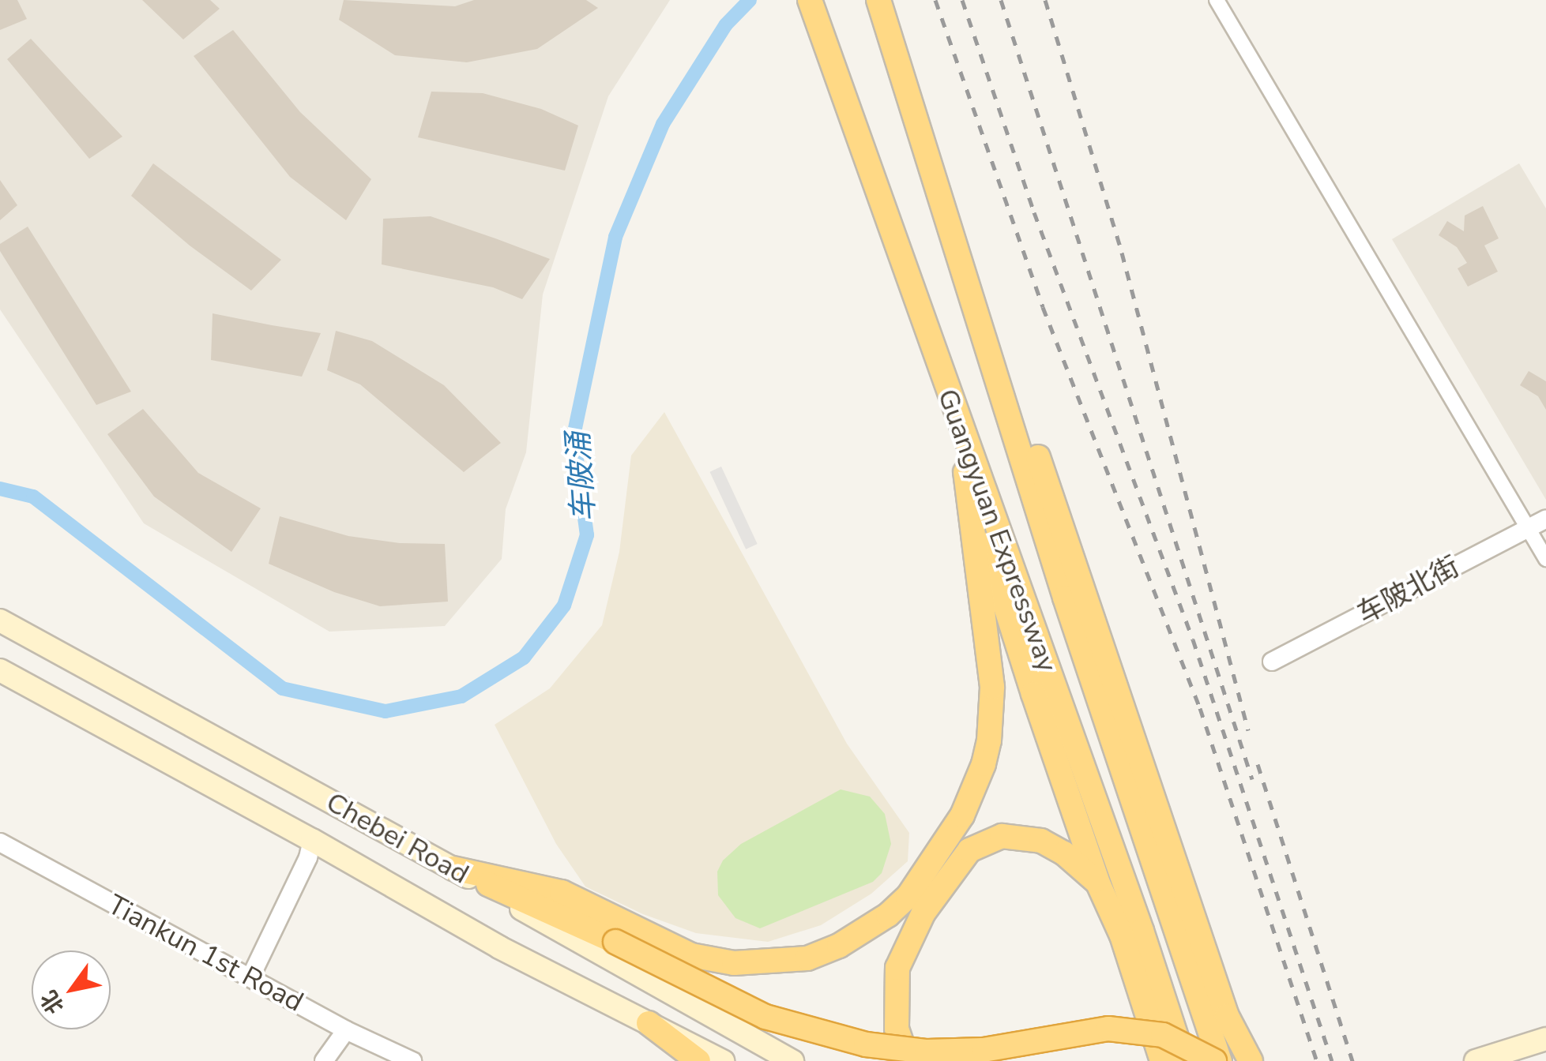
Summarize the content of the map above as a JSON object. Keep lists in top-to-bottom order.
{
  "streets": {
    "highway": ["Guangyuan Expressway"],
    "main road": ["Chebei Road"],
    "street": ["车陂北街", "Tiankun 1st Road"]
  },
  "water": ["车陂涌"],
  "north": "bottom left"
}
